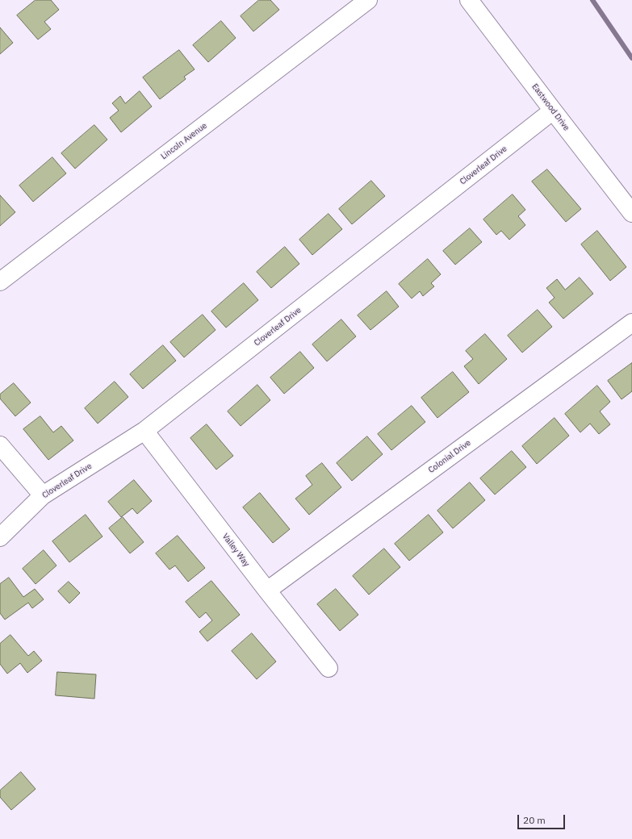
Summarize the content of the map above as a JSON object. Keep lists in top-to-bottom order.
{
  "streets": {
    "street": [
      "Eastwood Drive",
      "Lincoln Avenue",
      "Cloverleaf Drive",
      "Colonial Drive",
      "Valley Way"
    ]
  },
  "crossings": [
    ["Eastwood Drive", "Cloverleaf Drive"],
    ["Cloverleaf Drive", "Valley Way"],
    ["Colonial Drive", "Valley Way"]
  ],
  "scale_bar": "20 m"
}
